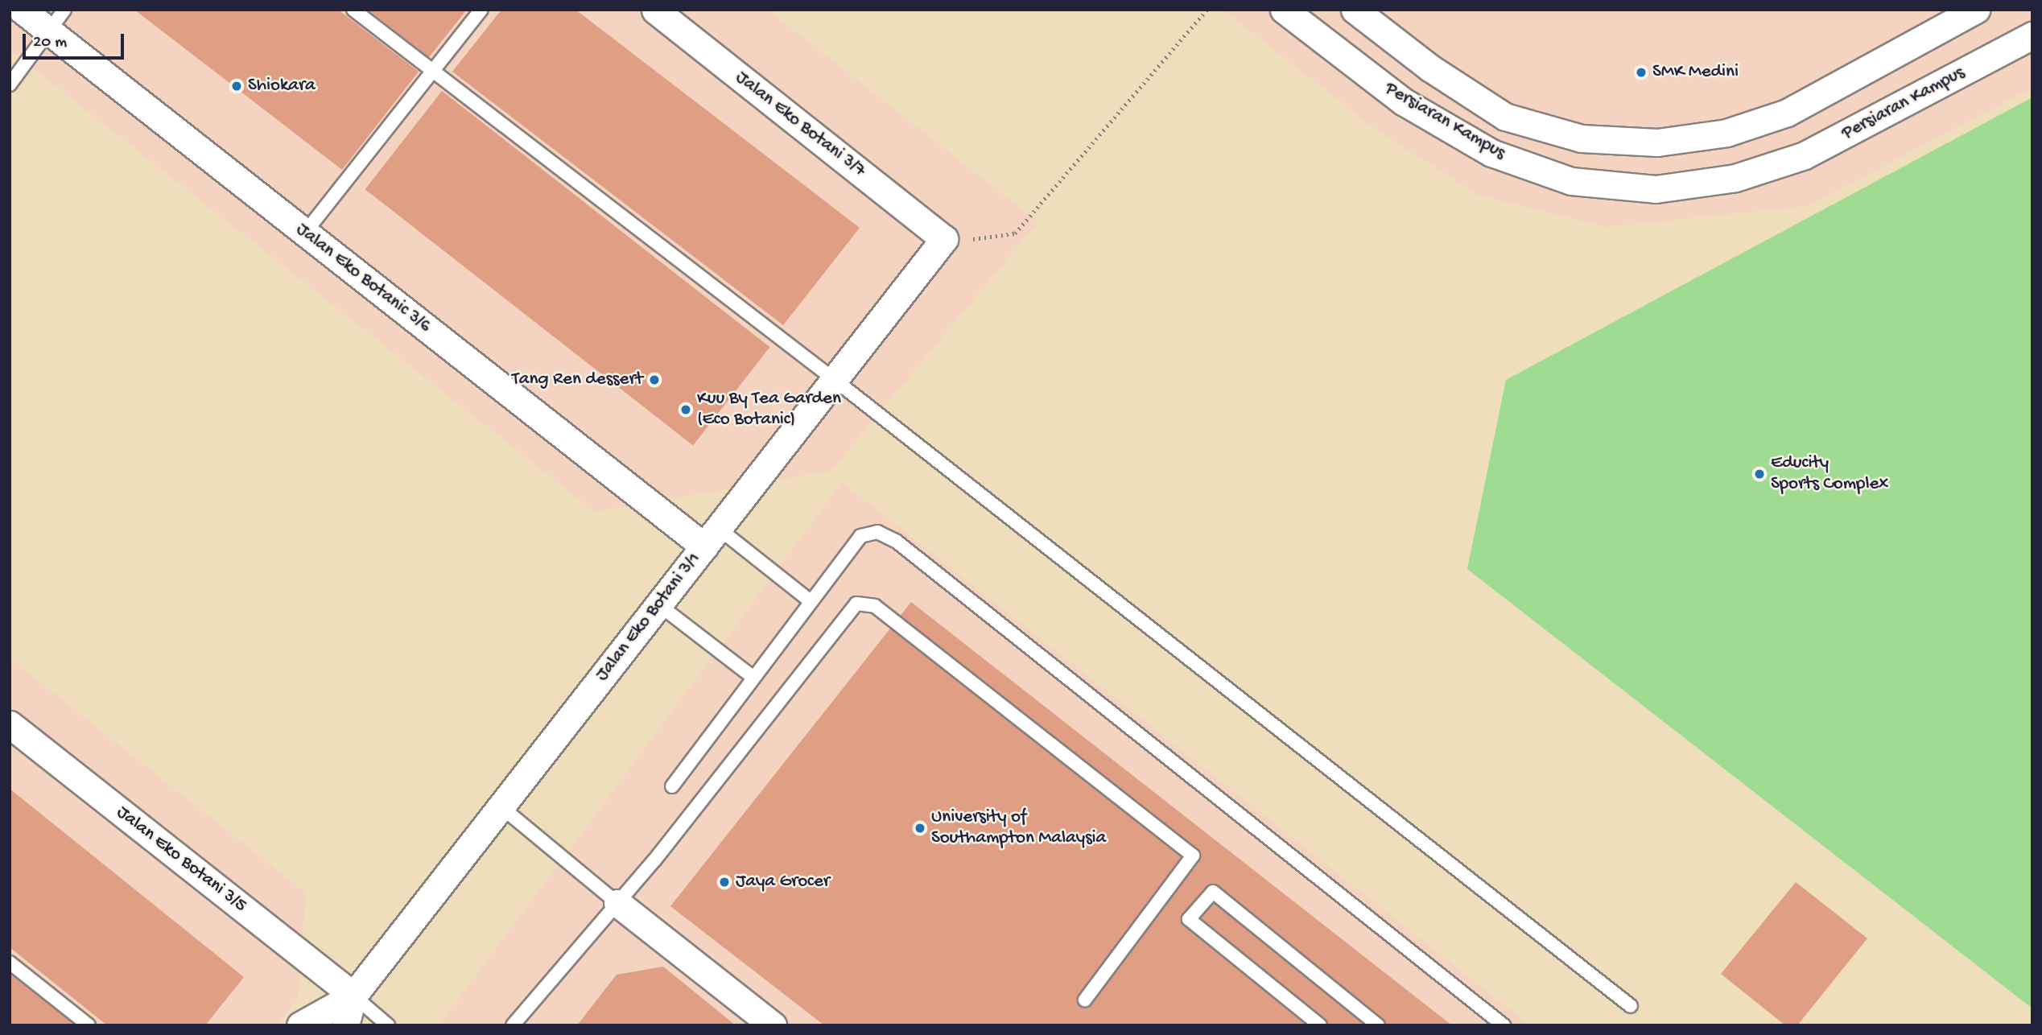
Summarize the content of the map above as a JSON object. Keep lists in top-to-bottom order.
{
  "streets": {
    "street": [
      "Persiaran Kampus",
      "Jalan Eko Botani 3/7",
      "Jalan Eko Botanic 3/6",
      "Jalan Eko Botani 3/1",
      "Jalan Eko Botani 3/5"
    ]
  },
  "crossings": [
    ["Jalan Eko Botani 3/7", "Jalan Eko Botani 3/1"],
    ["Jalan Eko Botanic 3/6", "Jalan Eko Botani 3/1"],
    ["Jalan Eko Botani 3/1", "Jalan Eko Botani 3/5"]
  ],
  "places": [
    "SMK Medini",
    "Shiokara",
    "Tang Ren dessert",
    "Kuu By Tea Garden (Eco Botanic)",
    "Educity Sports Complex",
    "University of Southampton Malaysia",
    "Jaya Grocer"
  ],
  "scale_bar": "20 m"
}
